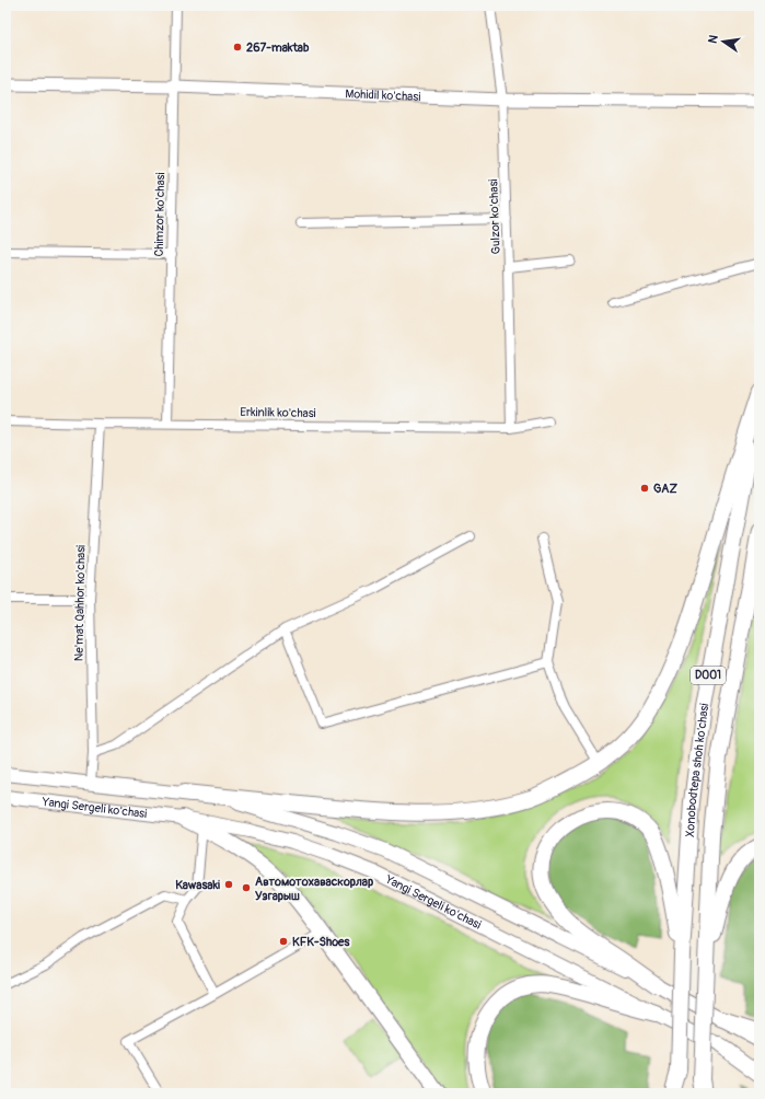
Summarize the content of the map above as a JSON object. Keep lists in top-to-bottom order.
{
  "streets": {
    "highway": ["D001", "Xonobodtepa shoh ko'chasi"],
    "main road": ["Yangi Sergeli ko'chasi"],
    "street": [
      "Mohidil ko'chasi",
      "Chimzor ko'chasi",
      "Gulzor ko'chasi",
      "Erkinlik ko'chasi",
      "Ne'mat Qahhor ko'chasi"
    ]
  },
  "crossings": [
    ["Mohidil ko'chasi", "Chimzor ko'chasi"],
    ["Mohidil ko'chasi", "Gulzor ko'chasi"],
    ["Chimzor ko'chasi", "Erkinlik ko'chasi"],
    ["Gulzor ko'chasi", "Erkinlik ko'chasi"],
    ["Erkinlik ko'chasi", "Ne'mat Qahhor ko'chasi"],
    ["Ne'mat Qahhor ko'chasi", "Yangi Sergeli ko'chasi"]
  ],
  "places": [
    "267-maktab",
    "GAZ",
    "Kawasaki",
    "Автомотохаваскорлар Узгарыш",
    "KFK-Shoes"
  ],
  "north": "left"
}
